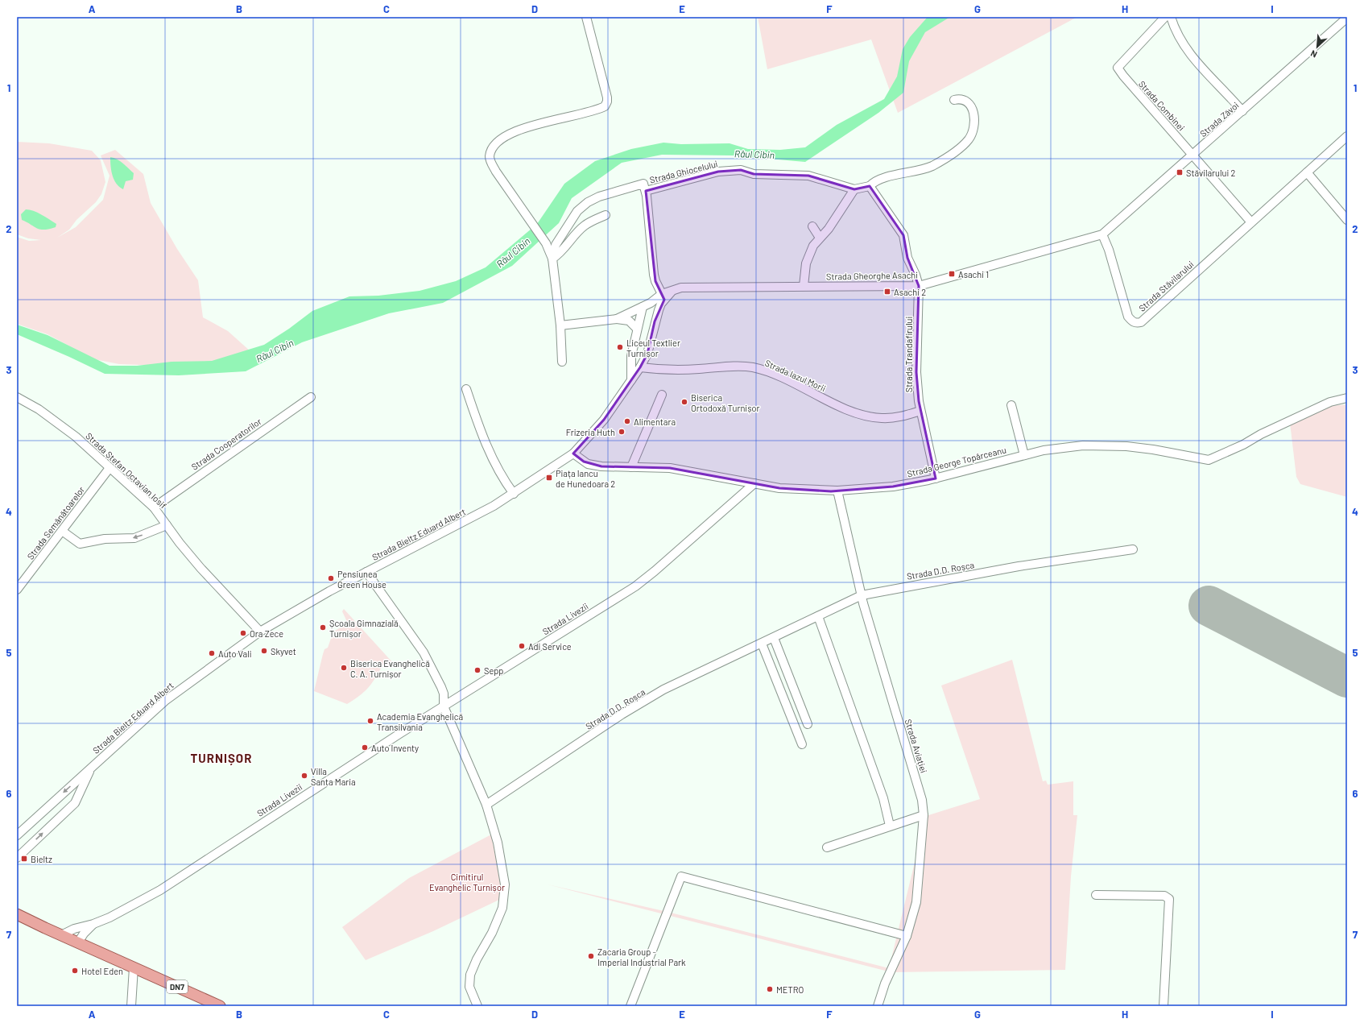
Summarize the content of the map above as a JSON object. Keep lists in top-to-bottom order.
{
  "streets": {
    "main road": ["DN7"],
    "street": [
      "Strada Combinei",
      "Strada Zăvoi",
      "Strada Ghiocelului",
      "Strada Gheorghe Asachi",
      "Strada Stăvilarului",
      "Strada Trandafirului",
      "Strada Iazul Morii",
      "Strada Cooperatorilor",
      "Strada George Topârceanu",
      "Strada Ștefan Octavian Iosif",
      "Strada Semănătoarelor",
      "Strada Bieltz Eduard Albert",
      "Strada D.D. Roșca",
      "Strada Livezii",
      "Strada Aviației"
    ]
  },
  "crossings": [
    ["Strada Combinei", "Strada Zăvoi"],
    ["Strada Zăvoi", "Strada Gheorghe Asachi"],
    ["Strada Zăvoi", "Strada Stăvilarului"],
    ["Strada Ghiocelului", "Strada Gheorghe Asachi"],
    ["Strada Gheorghe Asachi", "Strada Stăvilarului"],
    ["Strada Gheorghe Asachi", "Strada Trandafirului"],
    ["Strada Gheorghe Asachi", "Strada Bieltz Eduard Albert"],
    ["Strada Trandafirului", "Strada Iazul Morii"],
    ["Strada Trandafirului", "Strada George Topârceanu"],
    ["Strada Iazul Morii", "Strada Bieltz Eduard Albert"],
    ["Strada Cooperatorilor", "Strada Ștefan Octavian Iosif"],
    ["Strada George Topârceanu", "Strada Bieltz Eduard Albert"],
    ["Strada George Topârceanu", "Strada Livezii"],
    ["Strada George Topârceanu", "Strada Aviației"],
    ["Strada Ștefan Octavian Iosif", "Strada Semănătoarelor"],
    ["Strada Ștefan Octavian Iosif", "Strada Bieltz Eduard Albert"],
    ["Strada D.D. Roșca", "Strada Aviației"],
    ["Strada Livezii", "DN7"]
  ],
  "districts": ["TURNIȘOR"],
  "water": ["Râul Cibin"],
  "parks": ["Cimitirul Evanghelic Turnișor"],
  "places": {
    "transit": [
      "Stăvilarului 2",
      "Asachi 1",
      "Asachi 2",
      "Piața Iancu de Hunedoara 2",
      "Bieltz"
    ],
    "other": [
      "Liceul Textlier Turnișor",
      "Biserica Ortodoxă Turnișor",
      "Alimentara",
      "Frizeria Huth",
      "Pensiunea Green House",
      "Școala Gimnazială Turnișor",
      "Ora Zece",
      "Adi Service",
      "Skyvet",
      "Auto Vali",
      "Biserica Evanghelică C. A. Turnișor",
      "Sepp",
      "Academia Evanghelică Transilvania",
      "Auto Inventy",
      "Villa Santa Maria",
      "Zacaria Group - Imperial Industrial Park",
      "Hotel Eden",
      "METRO"
    ]
  },
  "north": "bottom left",
  "grid": {
    "columns": [
      "A",
      "B",
      "C",
      "D",
      "E",
      "F",
      "G",
      "H",
      "I"
    ],
    "rows": [
      "1",
      "2",
      "3",
      "4",
      "5",
      "6",
      "7"
    ]
  }
}
